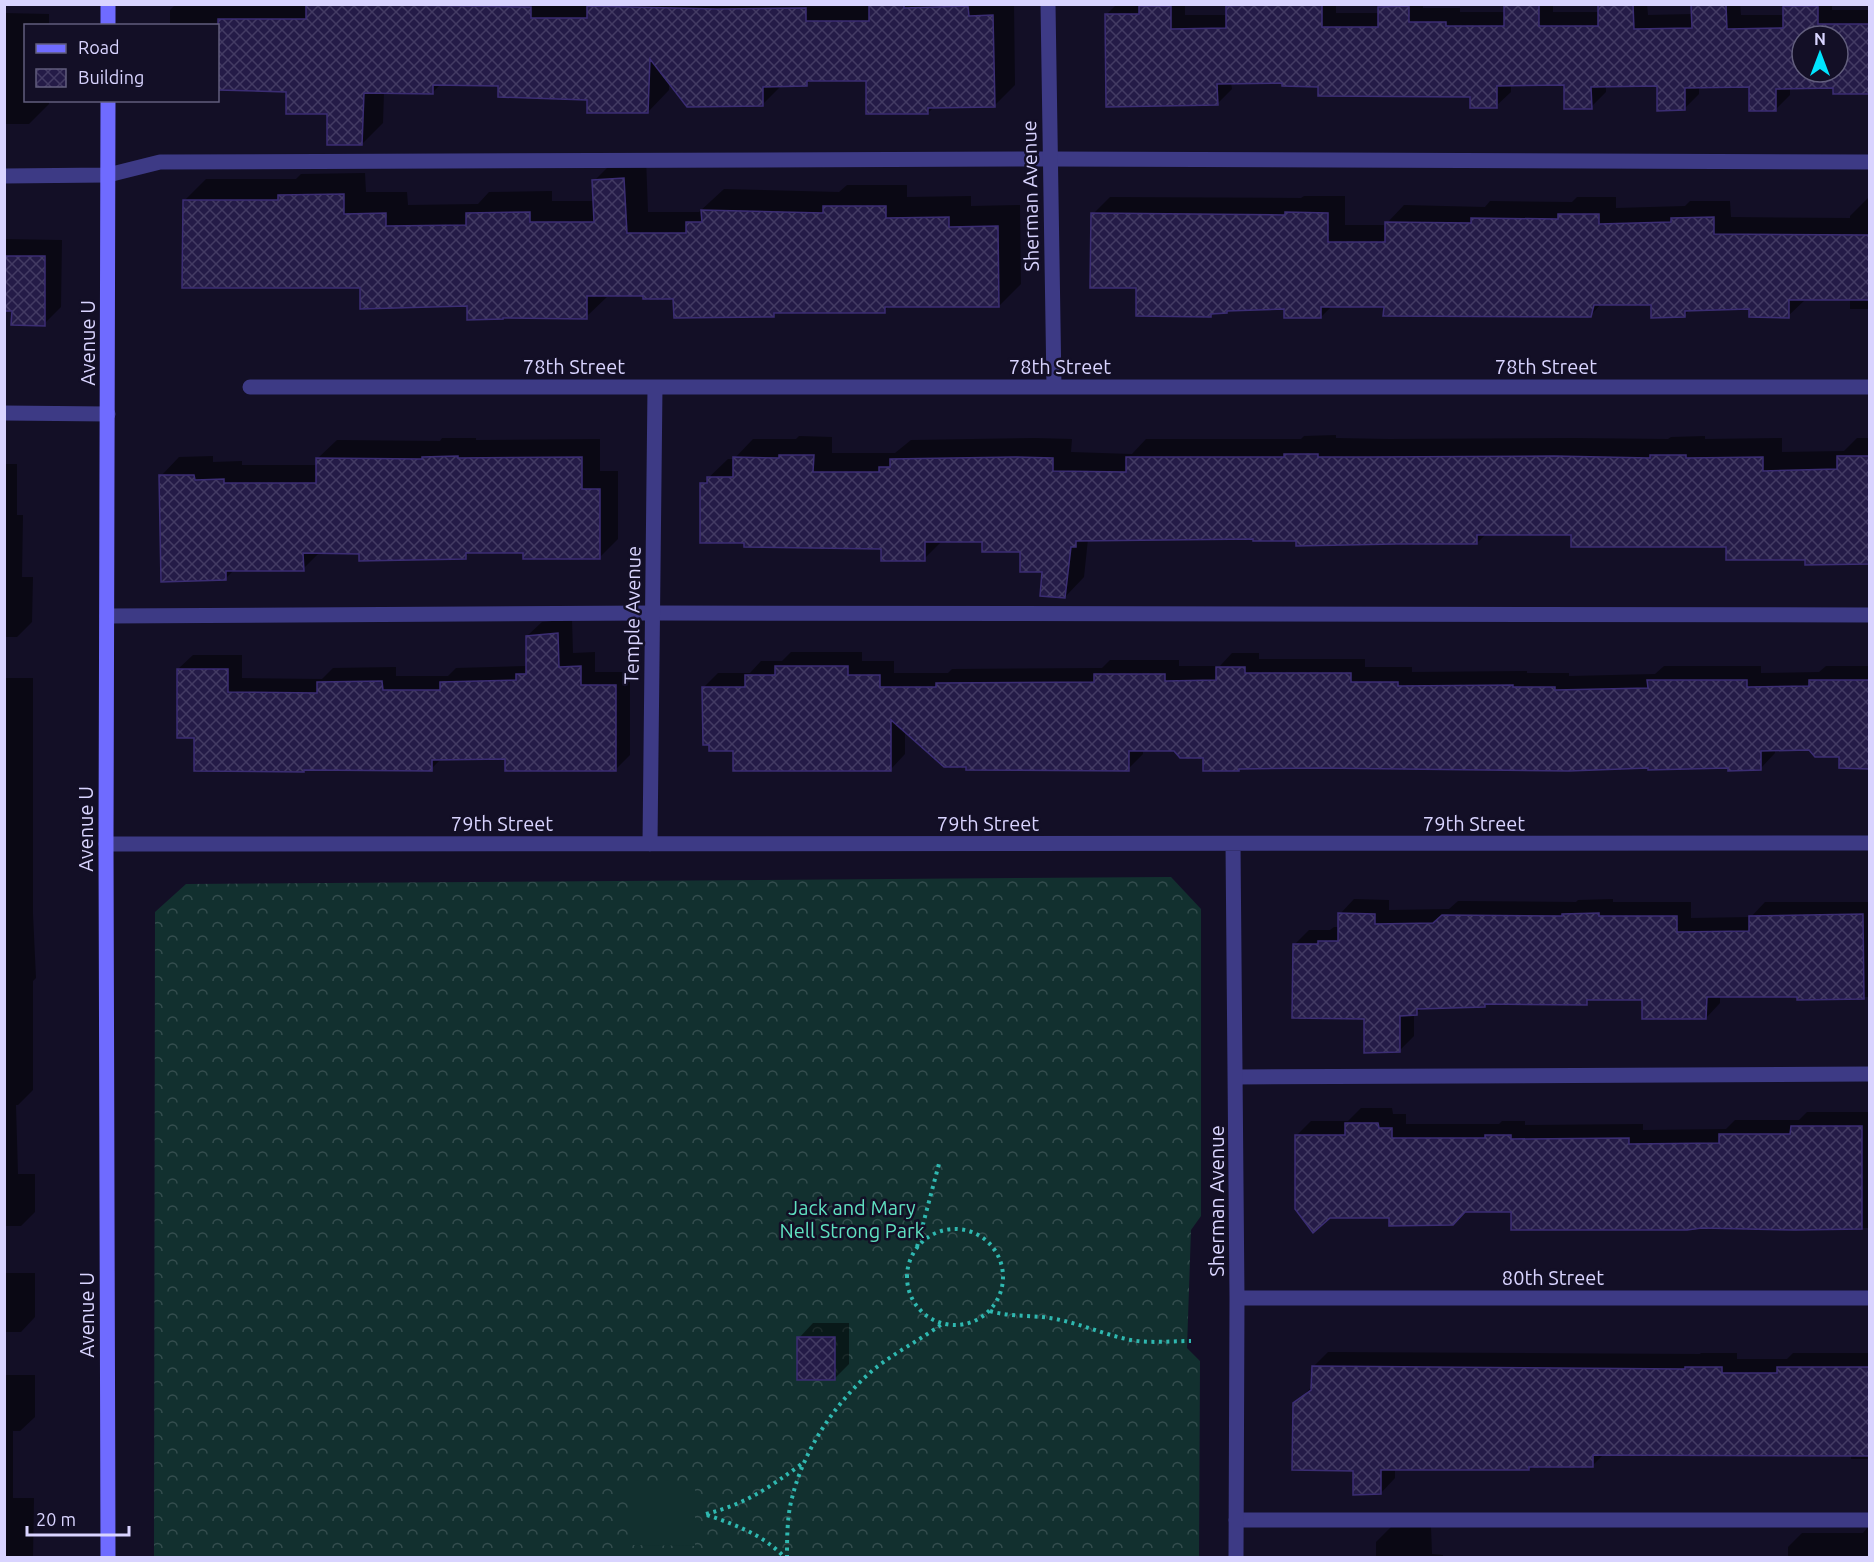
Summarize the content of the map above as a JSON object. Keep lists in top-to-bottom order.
{
  "streets": {
    "street": [
      "Sherman Avenue",
      "Avenue U",
      "78th Street",
      "Temple Avenue",
      "79th Street",
      "80th Street"
    ]
  },
  "crossings": [
    ["Sherman Avenue", "78th Street"],
    ["Sherman Avenue", "79th Street"],
    ["Sherman Avenue", "80th Street"],
    ["Avenue U", "79th Street"],
    ["78th Street", "Temple Avenue"],
    ["Temple Avenue", "79th Street"]
  ],
  "parks": ["Jack and Mary Nell Strong Park"],
  "legend": ["Road", "Building"],
  "scale_bar": "20 m",
  "north": "top"
}
